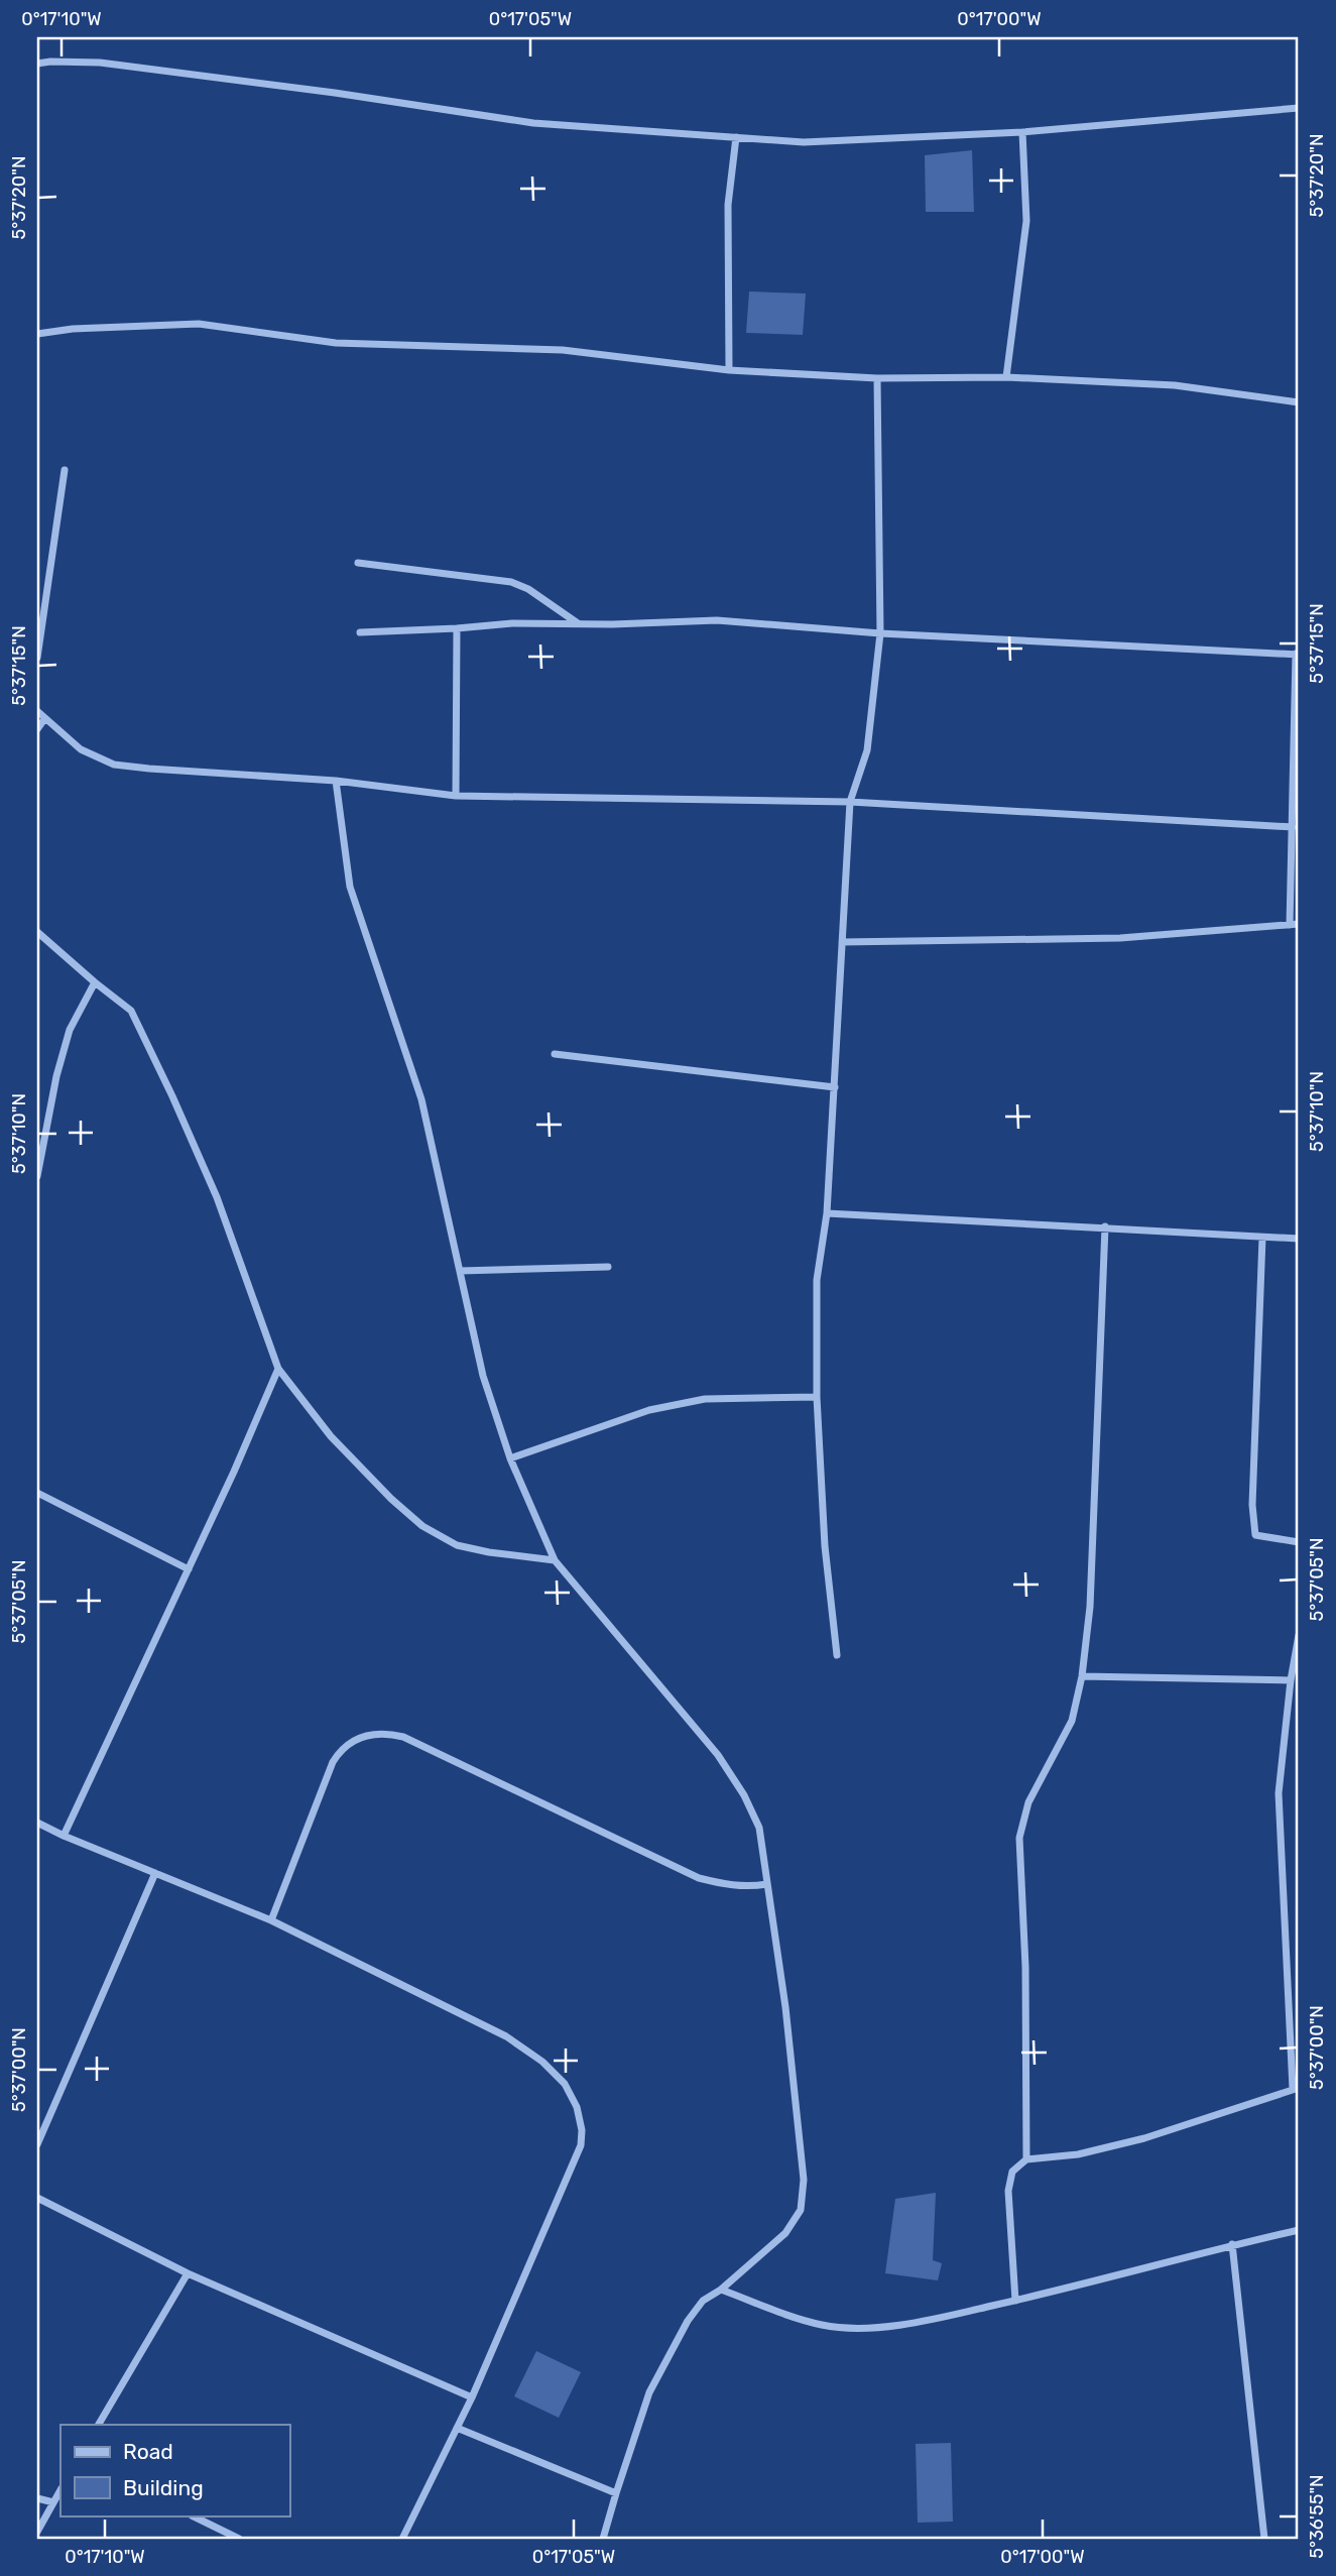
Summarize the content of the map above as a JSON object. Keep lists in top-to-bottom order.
{
  "legend": ["Road", "Building"],
  "coordinates": [
    "0°17'10\"W",
    "0°17'05\"W",
    "0°17'00\"W",
    "5°37'20\"N",
    "5°37'15\"N",
    "5°37'10\"N",
    "5°37'05\"N",
    "5°37'00\"N",
    "5°36'55\"N"
  ]
}
